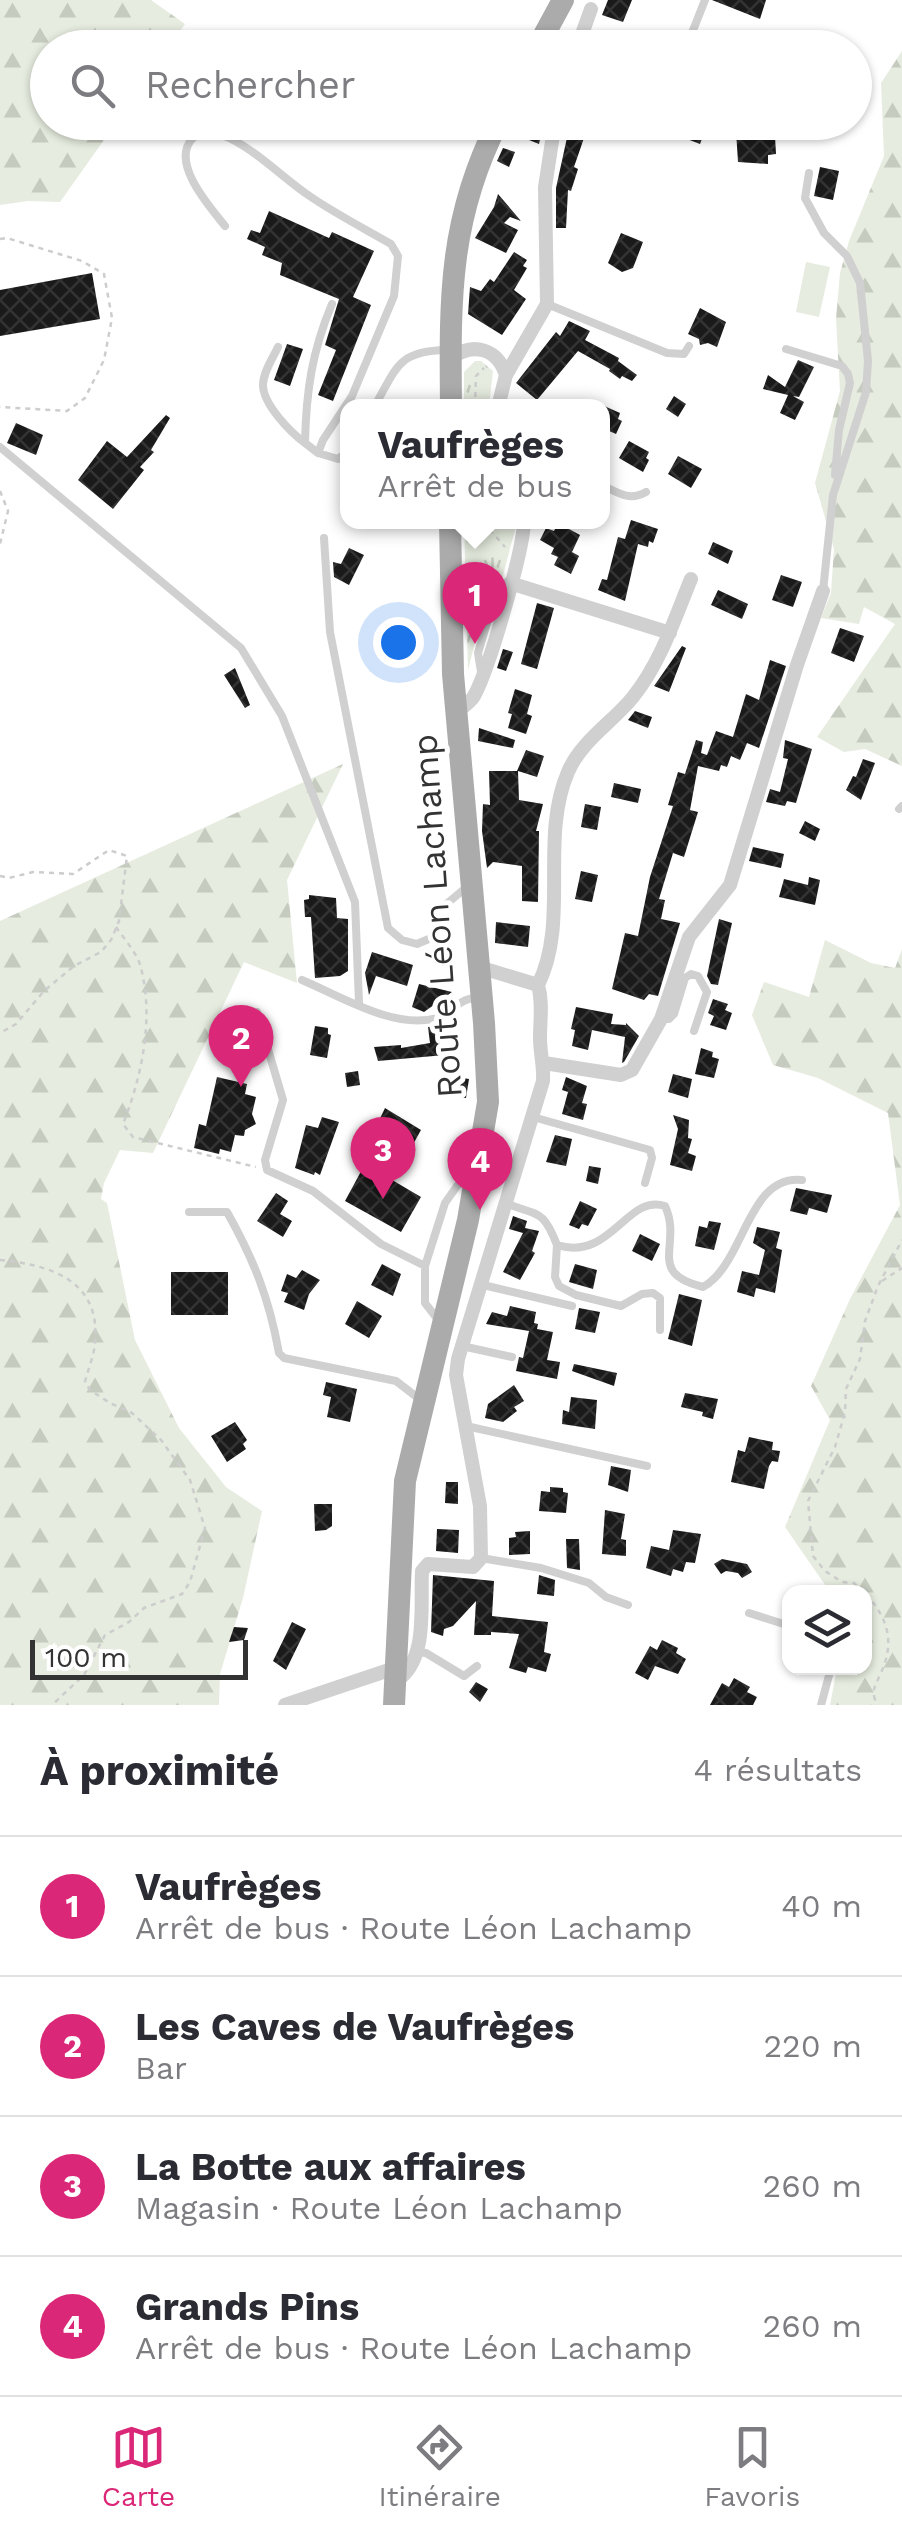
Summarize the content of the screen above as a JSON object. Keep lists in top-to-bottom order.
{
  "streets": {
    "main road": ["Route Léon Lachamp"]
  },
  "scale_bar": "100 m",
  "page": {
    "search": "Rechercher",
    "popup": ["Vaufrèges", "Arrêt de bus"],
    "pins": [
      "1",
      "2",
      "3",
      "4"
    ],
    "scale": "100 m",
    "heading": ["À proximité", "4 résultats"],
    "list": [
      {
        "mark": "1",
        "name": "Vaufrèges",
        "note": "Arrêt de bus · Route Léon Lachamp",
        "value": "40 m"
      },
      {
        "mark": "2",
        "name": "Les Caves de Vaufrèges",
        "note": "Bar",
        "value": "220 m"
      },
      {
        "mark": "3",
        "name": "La Botte aux affaires",
        "note": "Magasin · Route Léon Lachamp",
        "value": "260 m"
      },
      {
        "mark": "4",
        "name": "Grands Pins",
        "note": "Arrêt de bus · Route Léon Lachamp",
        "value": "260 m"
      }
    ],
    "nav": ["Carte", "Itinéraire", "Favoris"]
  }
}
